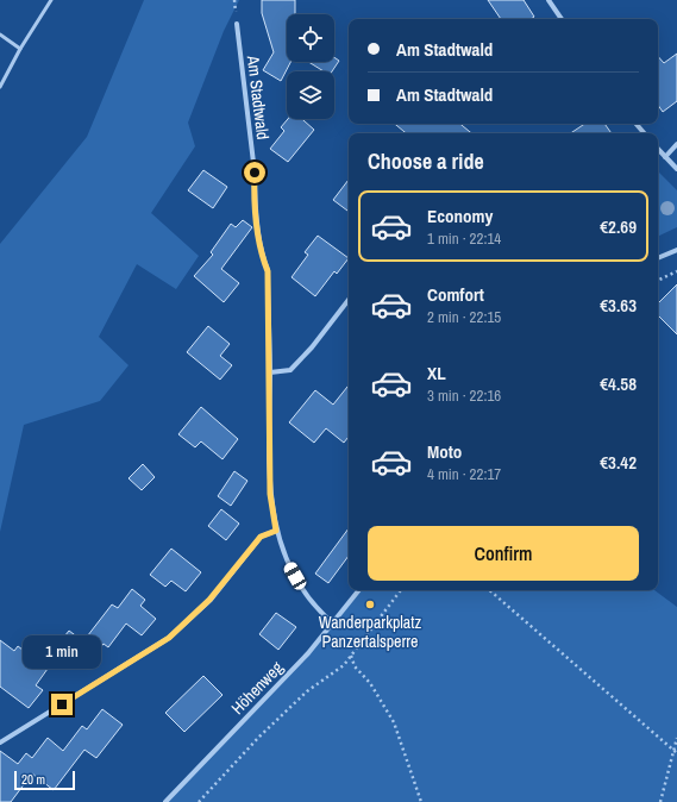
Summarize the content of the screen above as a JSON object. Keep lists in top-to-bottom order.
{
  "streets": {
    "street": ["Am Stadtwald", "Höhenweg"]
  },
  "crossings": [
    ["Am Stadtwald", "Höhenweg"]
  ],
  "places": ["Wanderparkplatz Panzertalsperre"],
  "scale_bar": "20 m",
  "page": {
    "banner": ["Am Stadtwald", "Am Stadtwald"],
    "heading": "Choose a ride",
    "list": [
      {
        "name": "Economy",
        "note": "1 min · 22:14",
        "value": "€2.69"
      },
      {
        "name": "Comfort",
        "note": "2 min · 22:15",
        "value": "€3.63"
      },
      {
        "name": "XL",
        "note": "3 min · 22:16",
        "value": "€4.58"
      },
      {
        "name": "Moto",
        "note": "4 min · 22:17",
        "value": "€3.42"
      }
    ],
    "buttons": "Confirm",
    "bubble": "1 min",
    "scale": "20 m"
  }
}
